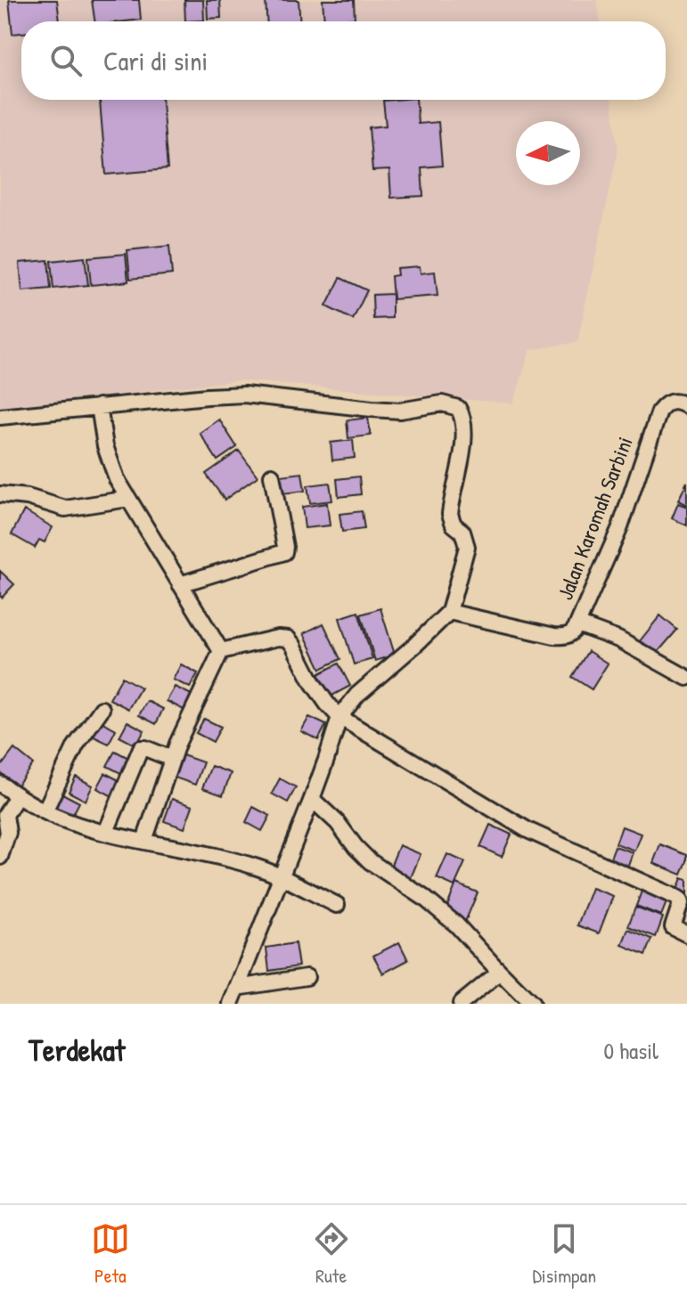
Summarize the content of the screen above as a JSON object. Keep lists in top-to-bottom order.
{
  "streets": {
    "street": ["Jalan Karomah Sarbini"]
  },
  "north": "left",
  "page": {
    "search": "Cari di sini",
    "heading": ["Terdekat", "0 hasil"],
    "nav": ["Peta", "Rute", "Disimpan"]
  }
}
